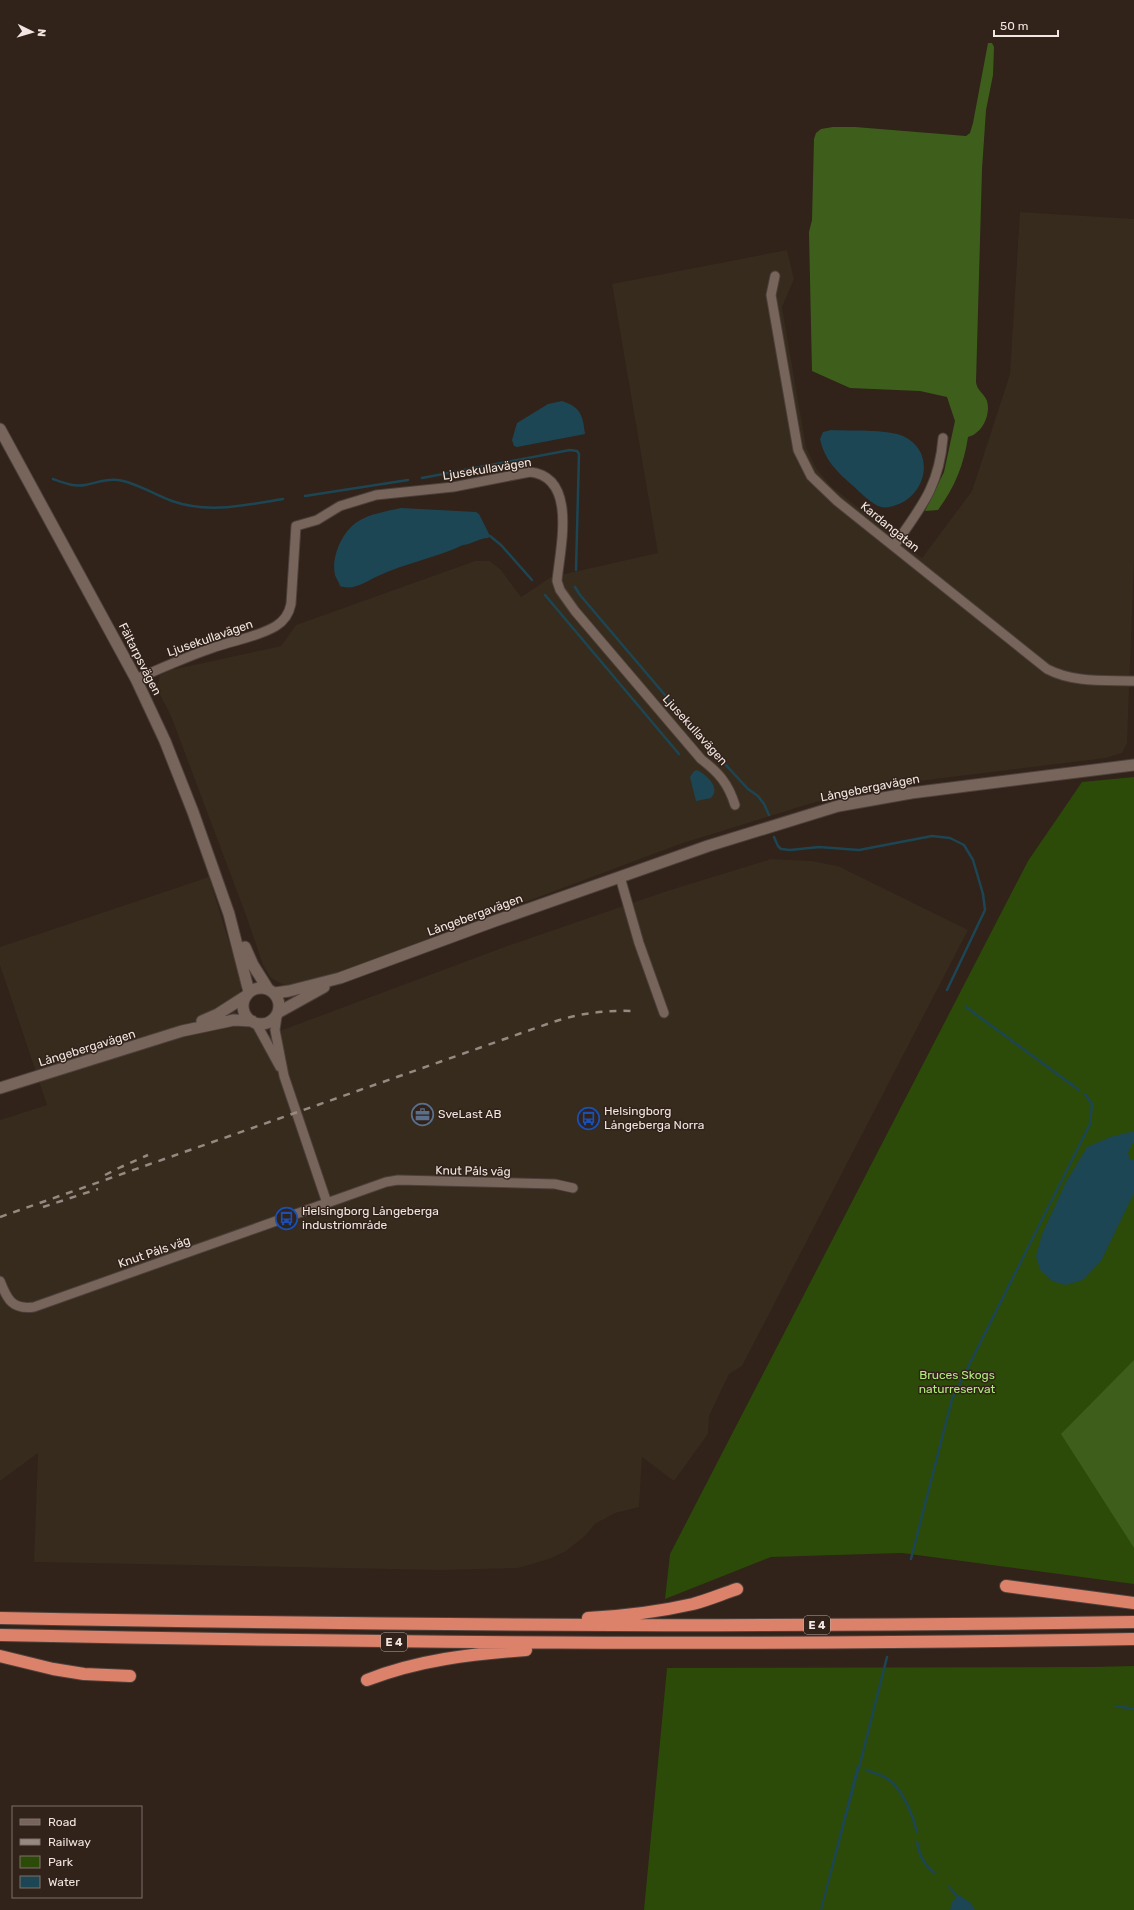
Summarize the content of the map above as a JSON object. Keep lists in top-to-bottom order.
{
  "streets": {
    "highway": ["E 4"],
    "street": [
      "Ljusekullavägen",
      "Kardangatan",
      "Fältarpsvägen",
      "Långebergavägen",
      "Knut Påls väg"
    ]
  },
  "crossings": [
    ["Ljusekullavägen", "Fältarpsvägen"],
    ["Fältarpsvägen", "Långebergavägen"]
  ],
  "parks": ["Bruces Skogs naturreservat"],
  "places": {
    "office": ["SveLast AB"],
    "bus stop": ["Helsingborg Långeberga Norra", "Helsingborg Långeberga industriområde"]
  },
  "legend": [
    "Road",
    "Railway",
    "Park",
    "Water"
  ],
  "scale_bar": "50 m",
  "north": "right"
}
